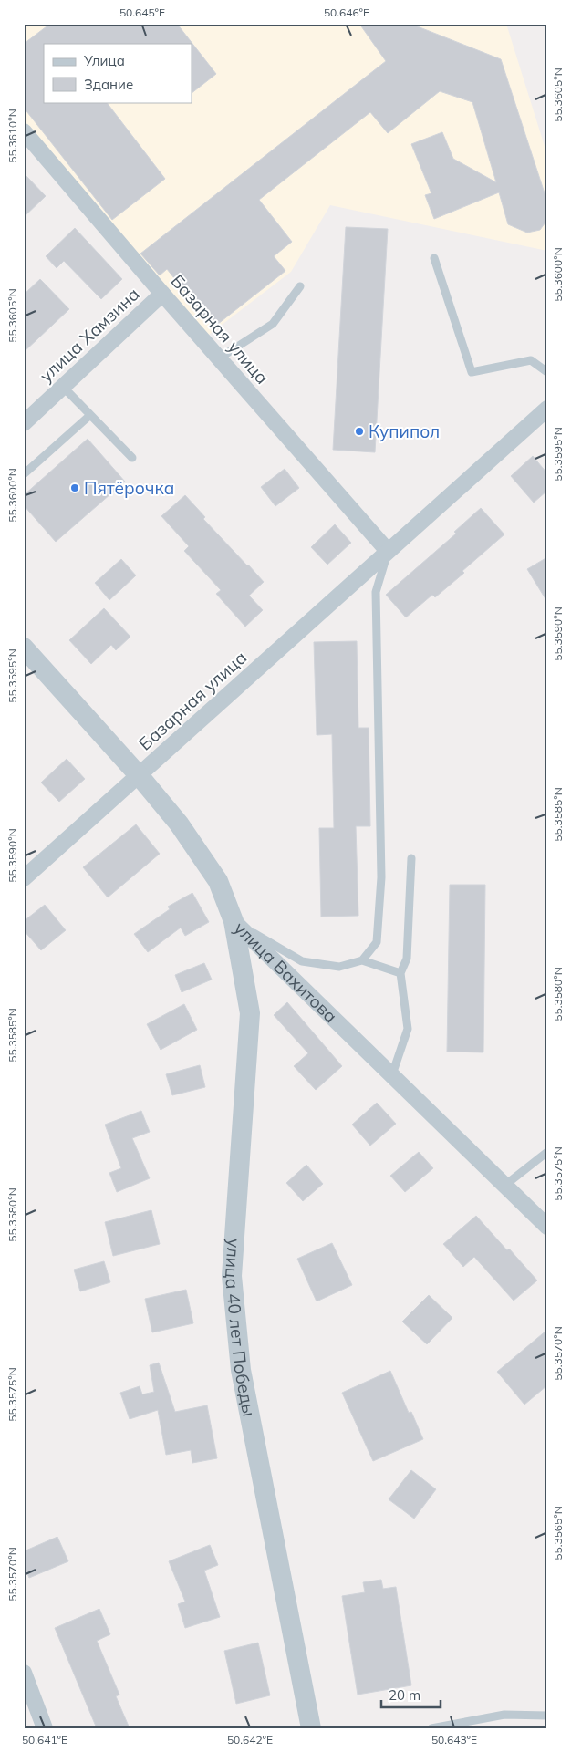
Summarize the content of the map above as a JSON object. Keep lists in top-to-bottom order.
{
  "streets": {
    "street": [
      "Базарная улица",
      "улица Хамзина",
      "улица Вахитова",
      "улица 40 лет Победы"
    ]
  },
  "crossings": [
    ["Базарная улица", "улица Хамзина"],
    ["Базарная улица", "улица Вахитова"],
    ["улица Вахитова", "улица 40 лет Победы"]
  ],
  "places": ["Купипол", "Пятёрочка"],
  "legend": ["Улица", "Здание"],
  "scale_bar": "20 m",
  "coordinates": [
    "50.645°E",
    "50.646°E",
    "55.3605°N",
    "55.3610°N",
    "55.3600°N",
    "55.3595°N",
    "55.3590°N",
    "55.3585°N",
    "55.3580°N",
    "55.3575°N",
    "55.3570°N",
    "55.3565°N",
    "50.641°E",
    "50.642°E",
    "50.643°E"
  ]
}
